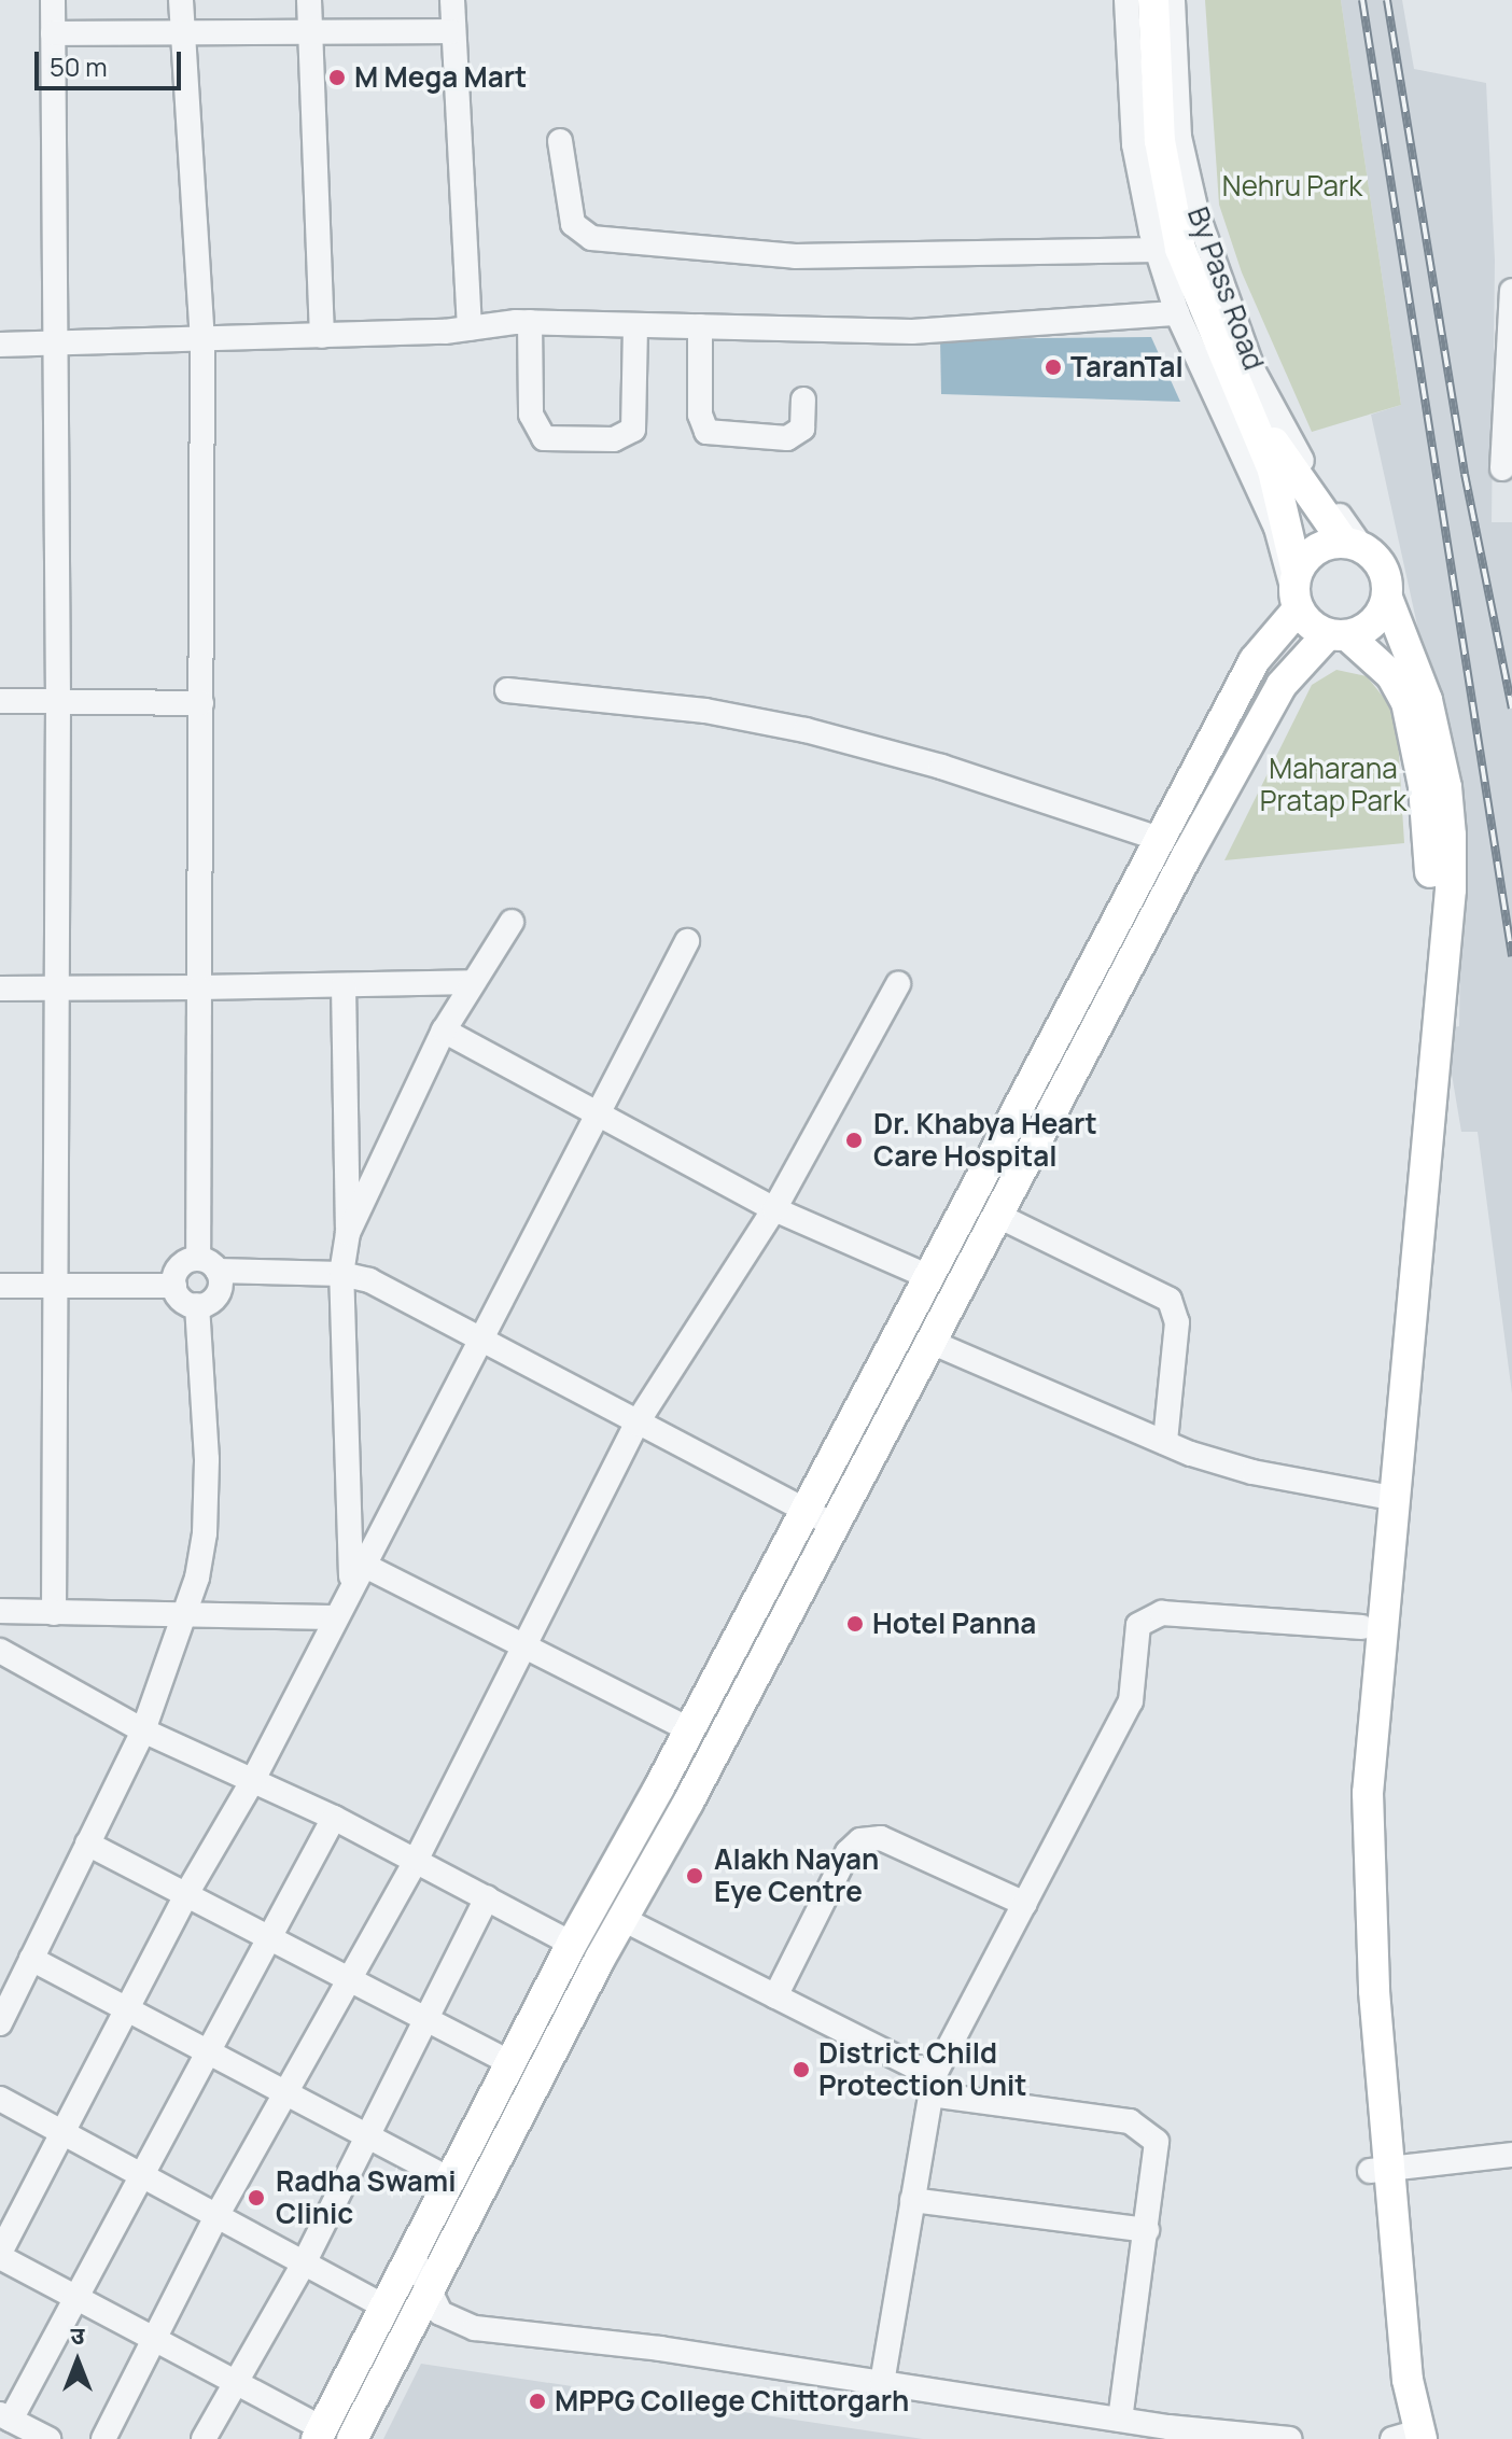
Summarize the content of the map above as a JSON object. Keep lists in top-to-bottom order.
{
  "streets": {
    "street": ["By Pass Road"]
  },
  "parks": ["Nehru Park", "Maharana Pratap Park"],
  "places": [
    "M Mega Mart",
    "TaranTal",
    "Dr. Khabya Heart Care Hospital",
    "Hotel Panna",
    "Alakh Nayan Eye Centre",
    "District Child Protection Unit",
    "Radha Swami Clinic",
    "MPPG College Chittorgarh"
  ],
  "scale_bar": "50 m",
  "north": "top"
}
